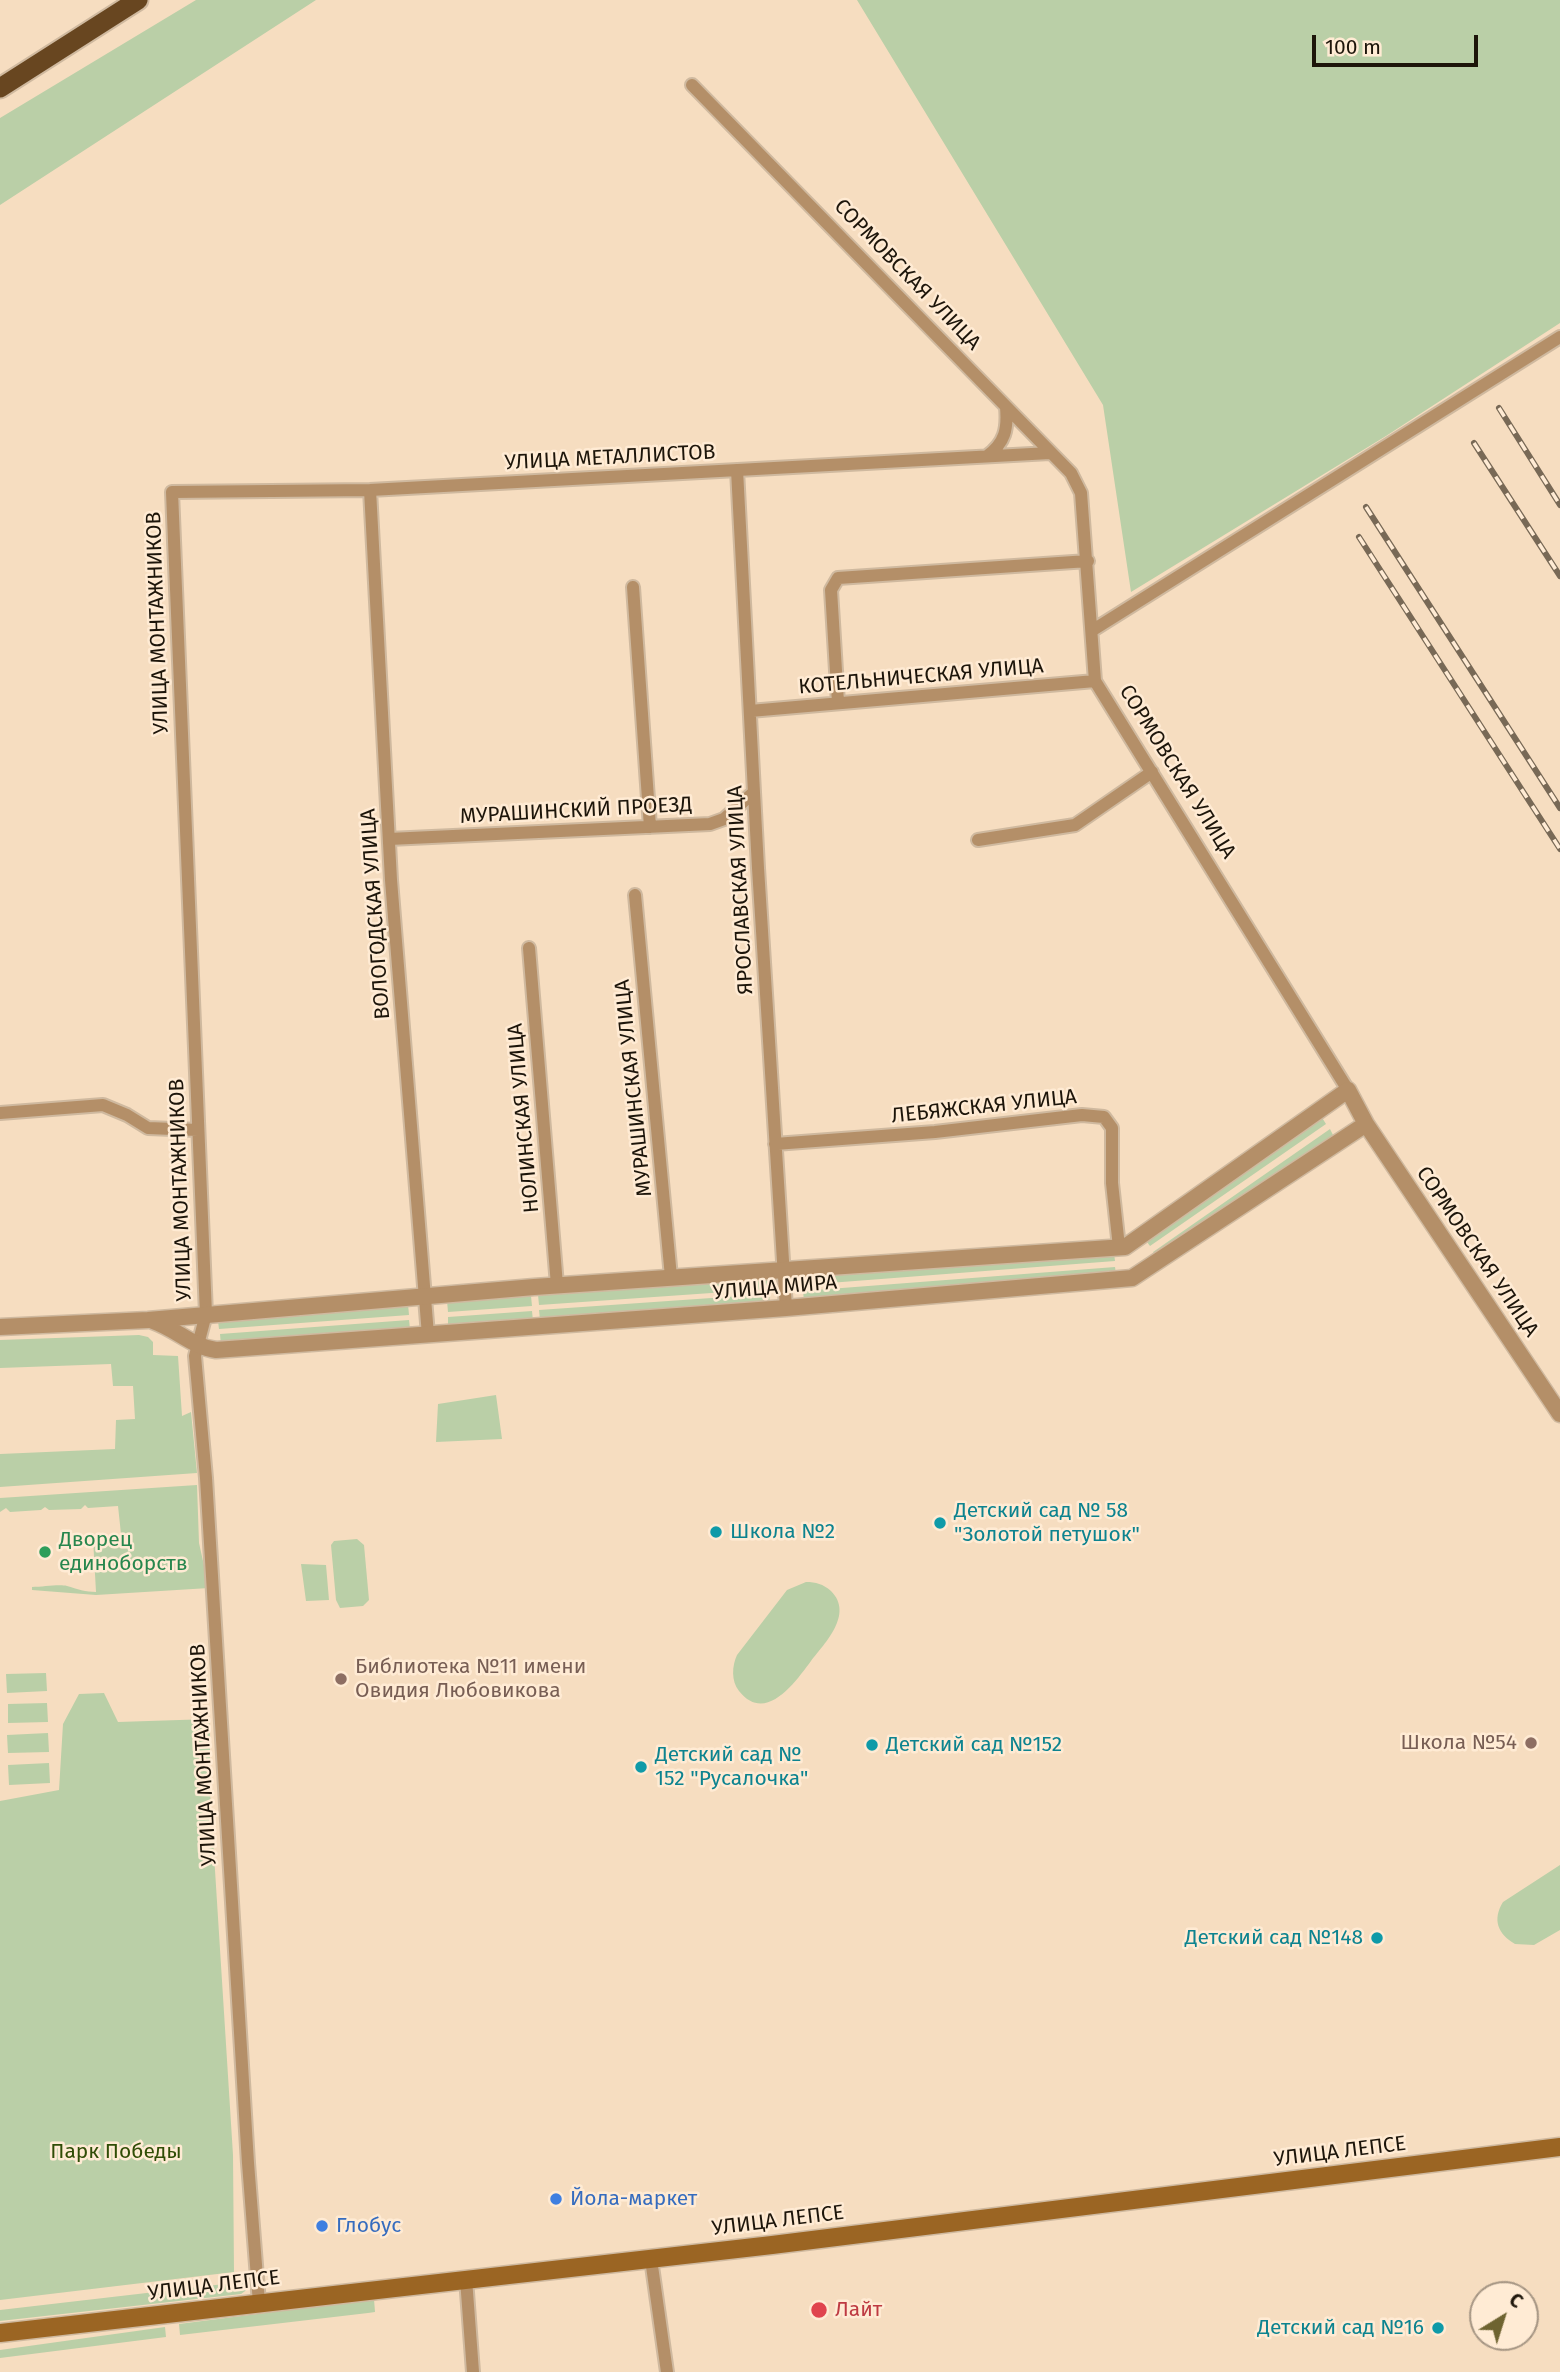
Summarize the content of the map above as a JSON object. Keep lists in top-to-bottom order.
{
  "streets": {
    "main road": ["УЛИЦА ЛЕПСЕ"],
    "street": [
      "СОРМОВСКАЯ УЛИЦА",
      "УЛИЦА МЕТАЛЛИСТОВ",
      "УЛИЦА МОНТАЖНИКОВ",
      "КОТЕЛЬНИЧЕСКАЯ УЛИЦА",
      "МУРАШИНСКИЙ ПРОЕЗД",
      "ЯРОСЛАВСКАЯ УЛИЦА",
      "ВОЛОГОДСКАЯ УЛИЦА",
      "МУРАШИНСКАЯ УЛИЦА",
      "ЛЕБЯЖСКАЯ УЛИЦА",
      "НОЛИНСКАЯ УЛИЦА",
      "УЛИЦА МИРА"
    ]
  },
  "crossings": [
    ["СОРМОВСКАЯ УЛИЦА", "УЛИЦА МЕТАЛЛИСТОВ"],
    ["СОРМОВСКАЯ УЛИЦА", "КОТЕЛЬНИЧЕСКАЯ УЛИЦА"],
    ["СОРМОВСКАЯ УЛИЦА", "УЛИЦА МИРА"],
    ["УЛИЦА МЕТАЛЛИСТОВ", "УЛИЦА МОНТАЖНИКОВ"],
    ["УЛИЦА МЕТАЛЛИСТОВ", "ЯРОСЛАВСКАЯ УЛИЦА"],
    ["УЛИЦА МЕТАЛЛИСТОВ", "ВОЛОГОДСКАЯ УЛИЦА"],
    ["УЛИЦА МОНТАЖНИКОВ", "УЛИЦА МИРА"],
    ["УЛИЦА МОНТАЖНИКОВ", "УЛИЦА ЛЕПСЕ"],
    ["КОТЕЛЬНИЧЕСКАЯ УЛИЦА", "ЯРОСЛАВСКАЯ УЛИЦА"],
    ["МУРАШИНСКИЙ ПРОЕЗД", "ЯРОСЛАВСКАЯ УЛИЦА"],
    ["МУРАШИНСКИЙ ПРОЕЗД", "ВОЛОГОДСКАЯ УЛИЦА"],
    ["ЯРОСЛАВСКАЯ УЛИЦА", "ЛЕБЯЖСКАЯ УЛИЦА"],
    ["ЯРОСЛАВСКАЯ УЛИЦА", "УЛИЦА МИРА"],
    ["ВОЛОГОДСКАЯ УЛИЦА", "УЛИЦА МИРА"],
    ["МУРАШИНСКАЯ УЛИЦА", "УЛИЦА МИРА"],
    ["ЛЕБЯЖСКАЯ УЛИЦА", "УЛИЦА МИРА"],
    ["НОЛИНСКАЯ УЛИЦА", "УЛИЦА МИРА"]
  ],
  "parks": ["Парк Победы"],
  "places": [
    "Детский сад № 58 \"Золотой петушок\"",
    "Школа №2",
    "Дворец единоборств",
    "Библиотека №11 имени Овидия Любовикова",
    "Школа №54",
    "Детский сад №152",
    "Детский сад № 152 \"Русалочка\"",
    "Детский сад №148",
    "Йола-маркет",
    "Глобус",
    "Лайт",
    "Детский сад №16"
  ],
  "scale_bar": "100 m",
  "north": "top right"
}
